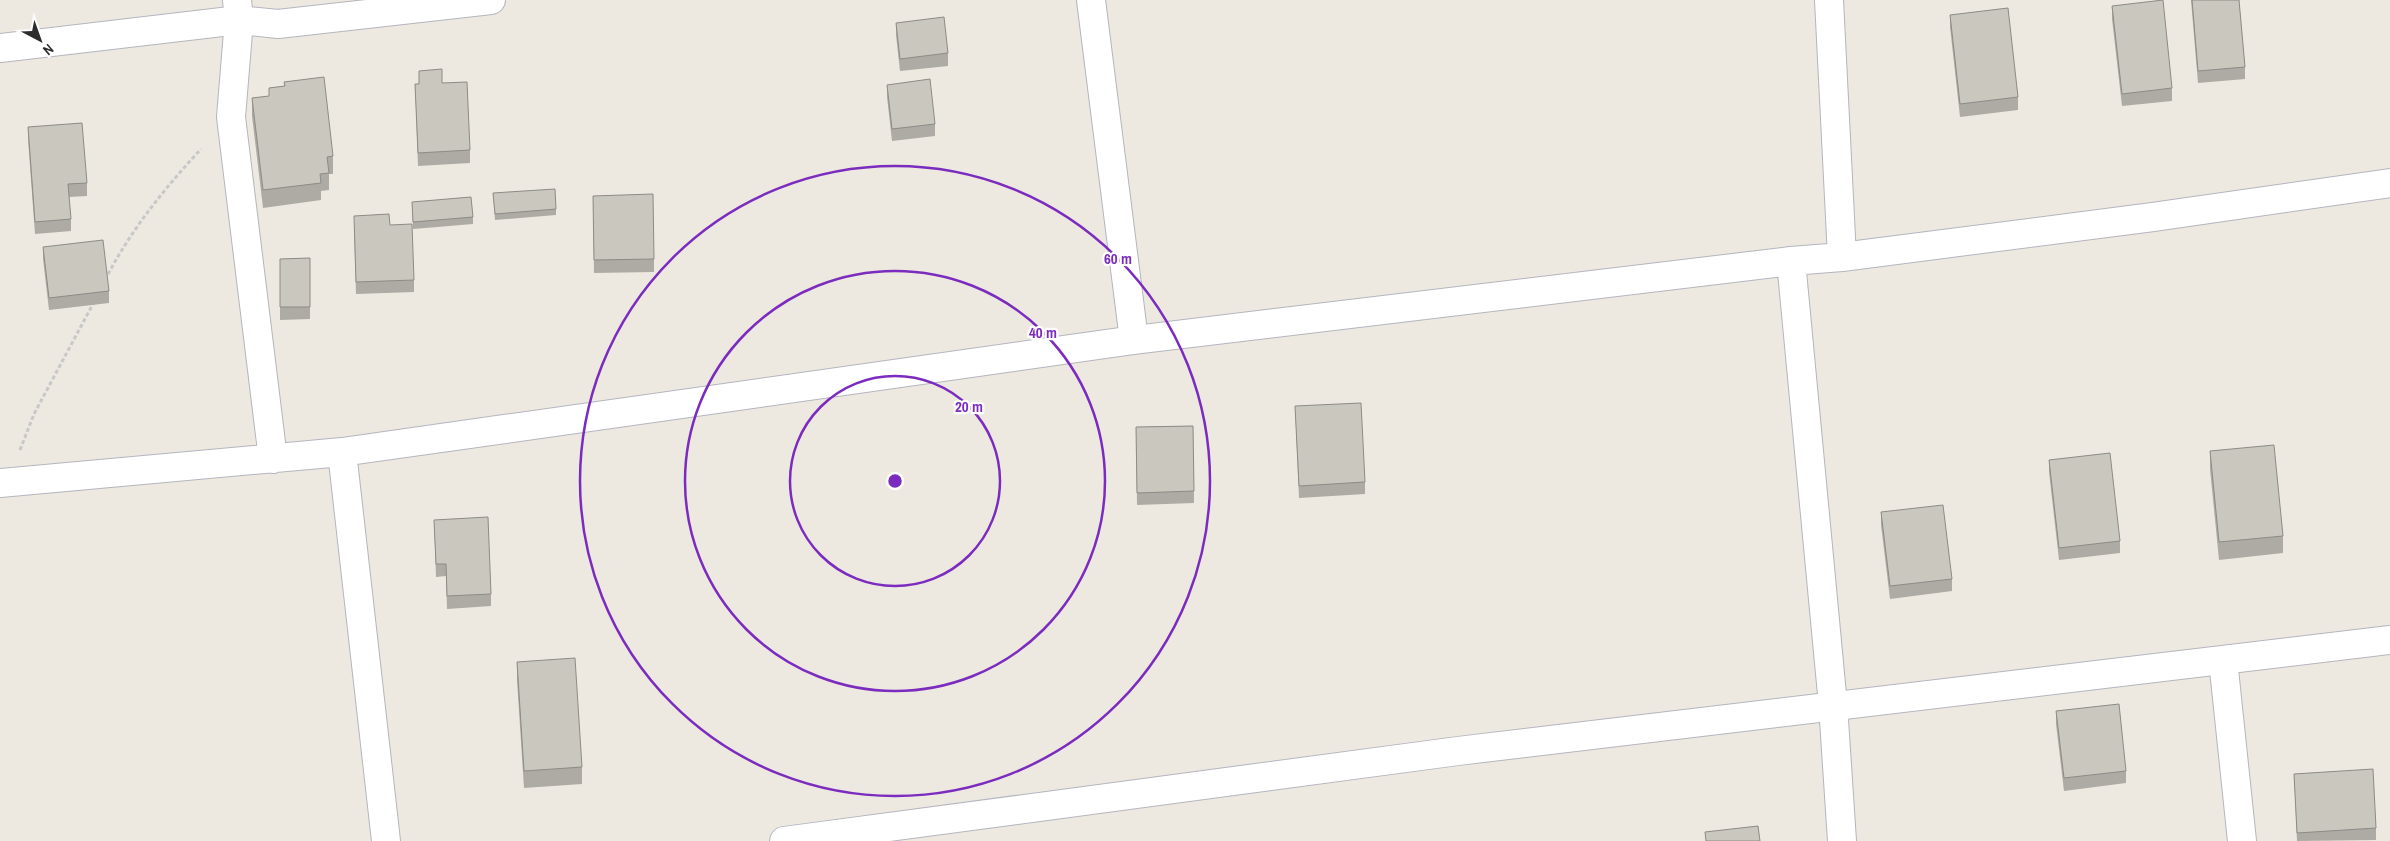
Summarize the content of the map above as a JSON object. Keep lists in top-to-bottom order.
{
  "north": "bottom right",
  "rings": ["60 m", "40 m", "20 m"]
}
